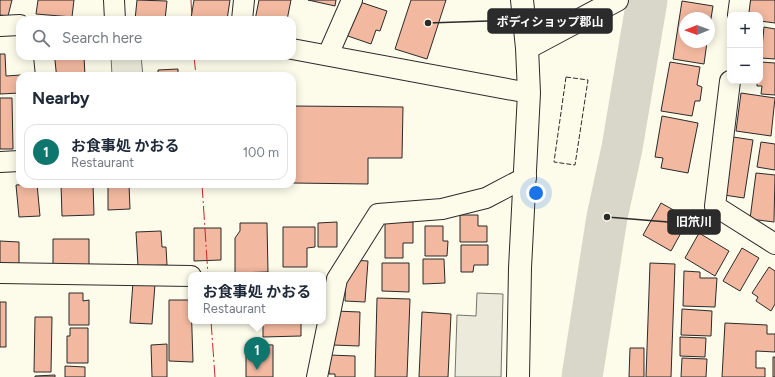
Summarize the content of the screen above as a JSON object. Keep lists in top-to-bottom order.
{
  "places": ["ボディショップ郡山", "旧笊川"],
  "north": "left",
  "page": {
    "map_buttons": ["+", "−"],
    "search": "Search here",
    "heading": "Nearby",
    "list": [
      {
        "mark": "1",
        "name": "お食事処 かおる",
        "note": "Restaurant",
        "value": "100 m"
      }
    ],
    "popup": ["お食事処 かおる", "Restaurant"],
    "pins": "1"
  }
}
